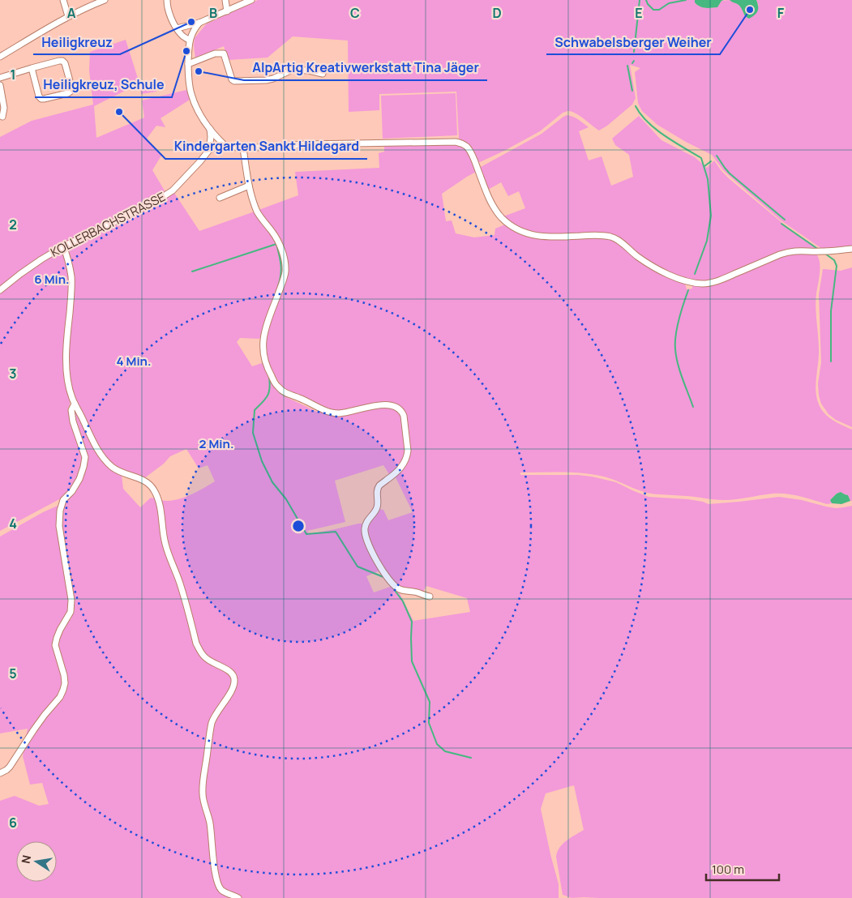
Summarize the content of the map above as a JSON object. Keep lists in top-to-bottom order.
{
  "streets": {
    "street": ["KOLLERBACHSTRASSE"]
  },
  "places": [
    "Schwabelsberger Weiher",
    "Heiligkreuz",
    "Heiligkreuz, Schule",
    "AlpArtig Kreativwerkstatt Tina Jäger",
    "Kindergarten Sankt Hildegard"
  ],
  "scale_bar": "100 m",
  "north": "left",
  "grid": {
    "columns": [
      "A",
      "B",
      "C",
      "D",
      "E",
      "F"
    ],
    "rows": [
      "1",
      "2",
      "3",
      "4",
      "5",
      "6"
    ]
  },
  "rings": ["6 Min.", "4 Min.", "2 Min."]
}
